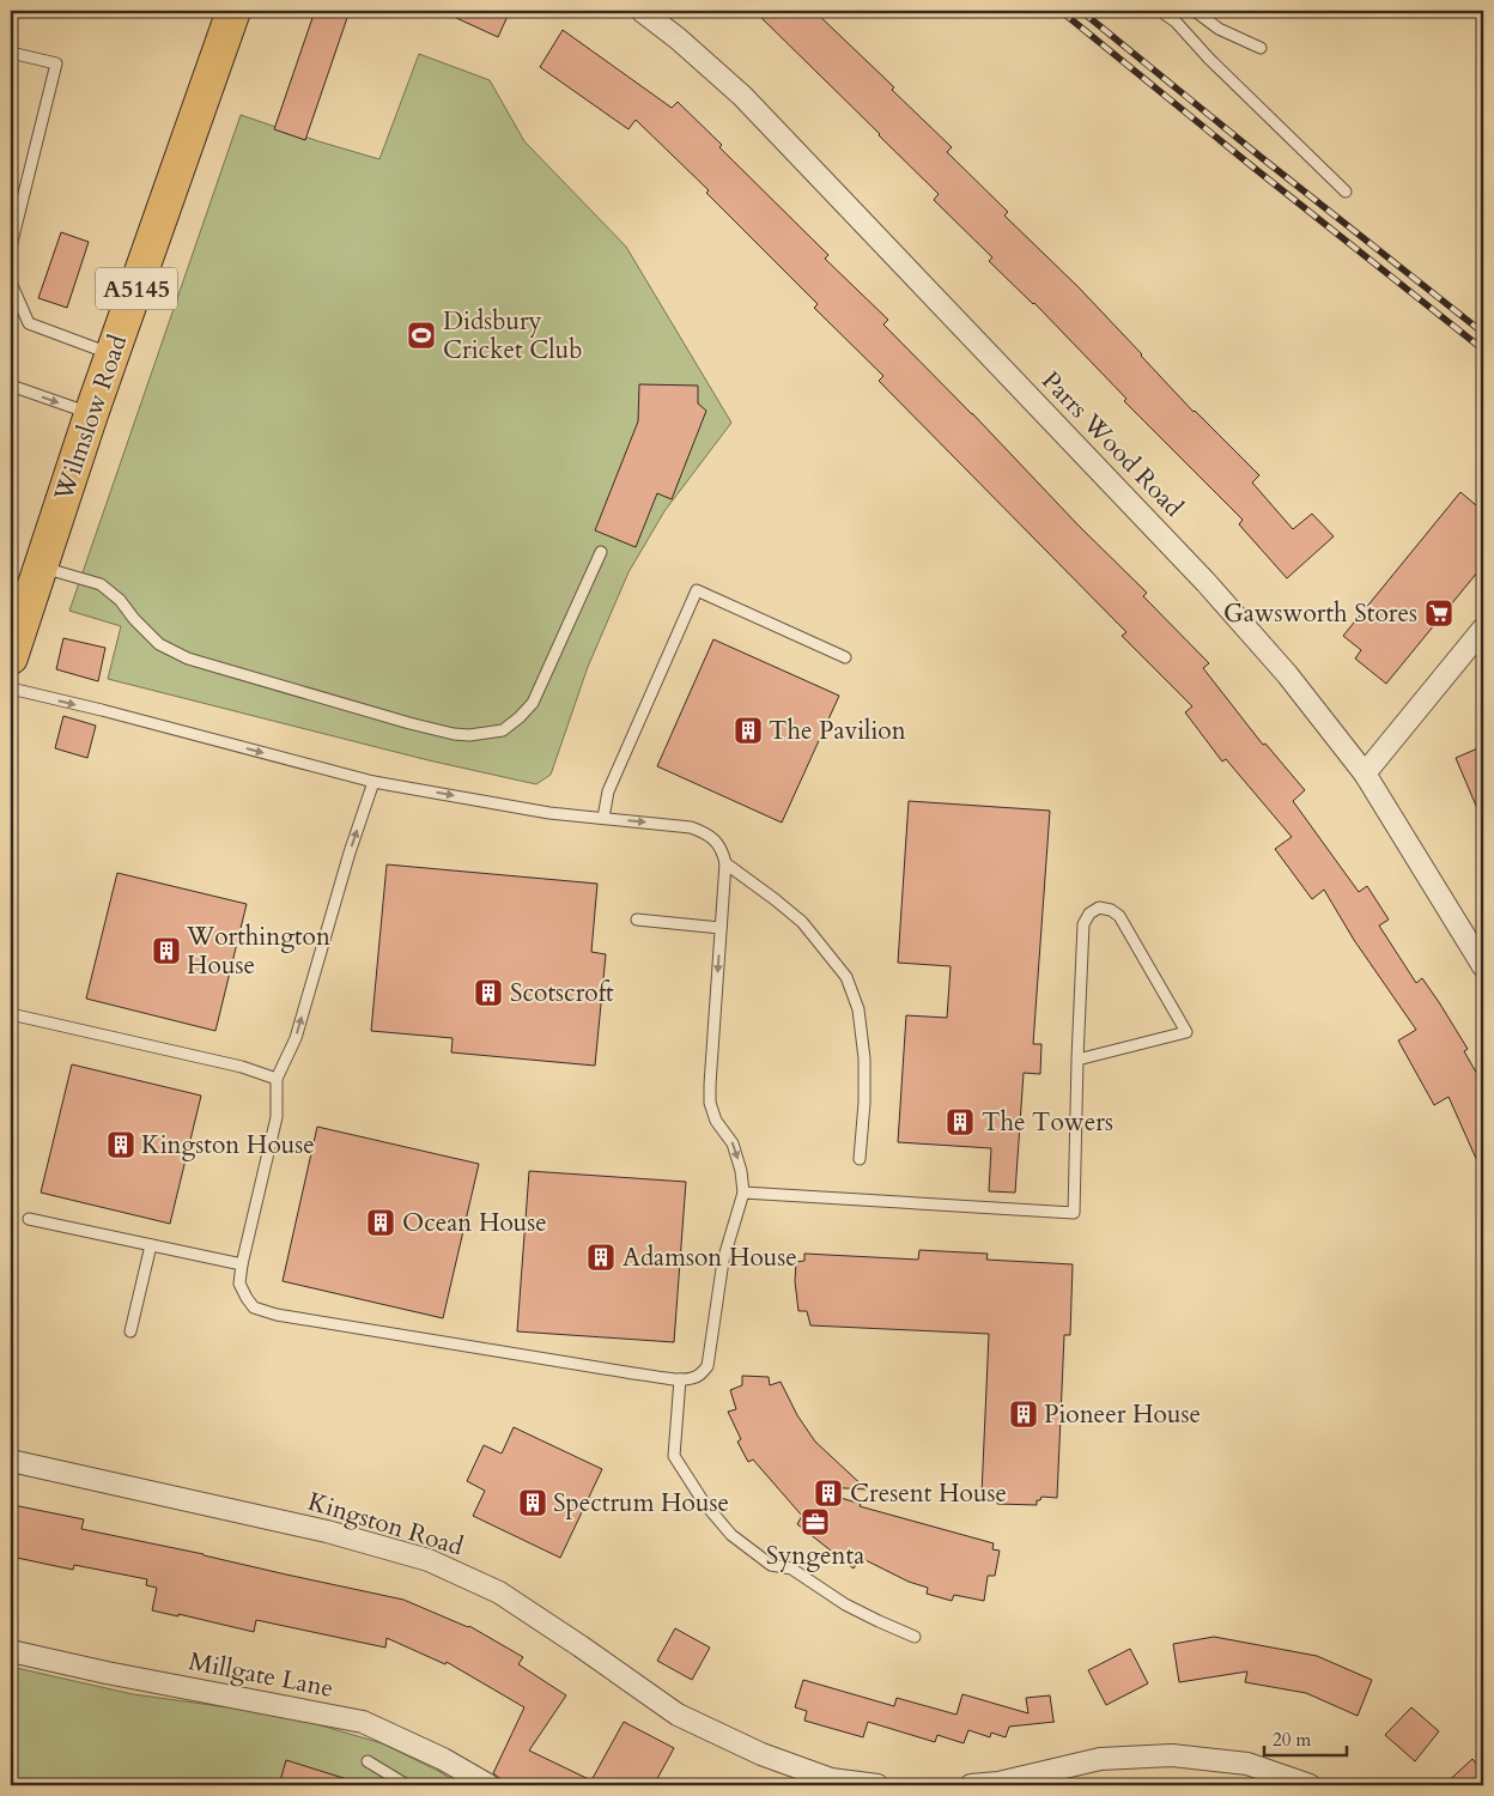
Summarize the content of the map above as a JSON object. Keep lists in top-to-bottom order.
{
  "streets": {
    "main road": ["A5145", "Wilmslow Road"],
    "street": ["Parrs Wood Road", "Kingston Road", "Millgate Lane"]
  },
  "places": {
    "sports": ["Didsbury Cricket Club"],
    "supermarket": ["Gawsworth Stores"],
    "building": [
      "The Pavilion",
      "Worthington House",
      "Scotscroft",
      "The Towers",
      "Kingston House",
      "Ocean House",
      "Adamson House",
      "Pioneer House",
      "Cresent House",
      "Spectrum House"
    ],
    "office": ["Syngenta"]
  },
  "scale_bar": "20 m"
}
